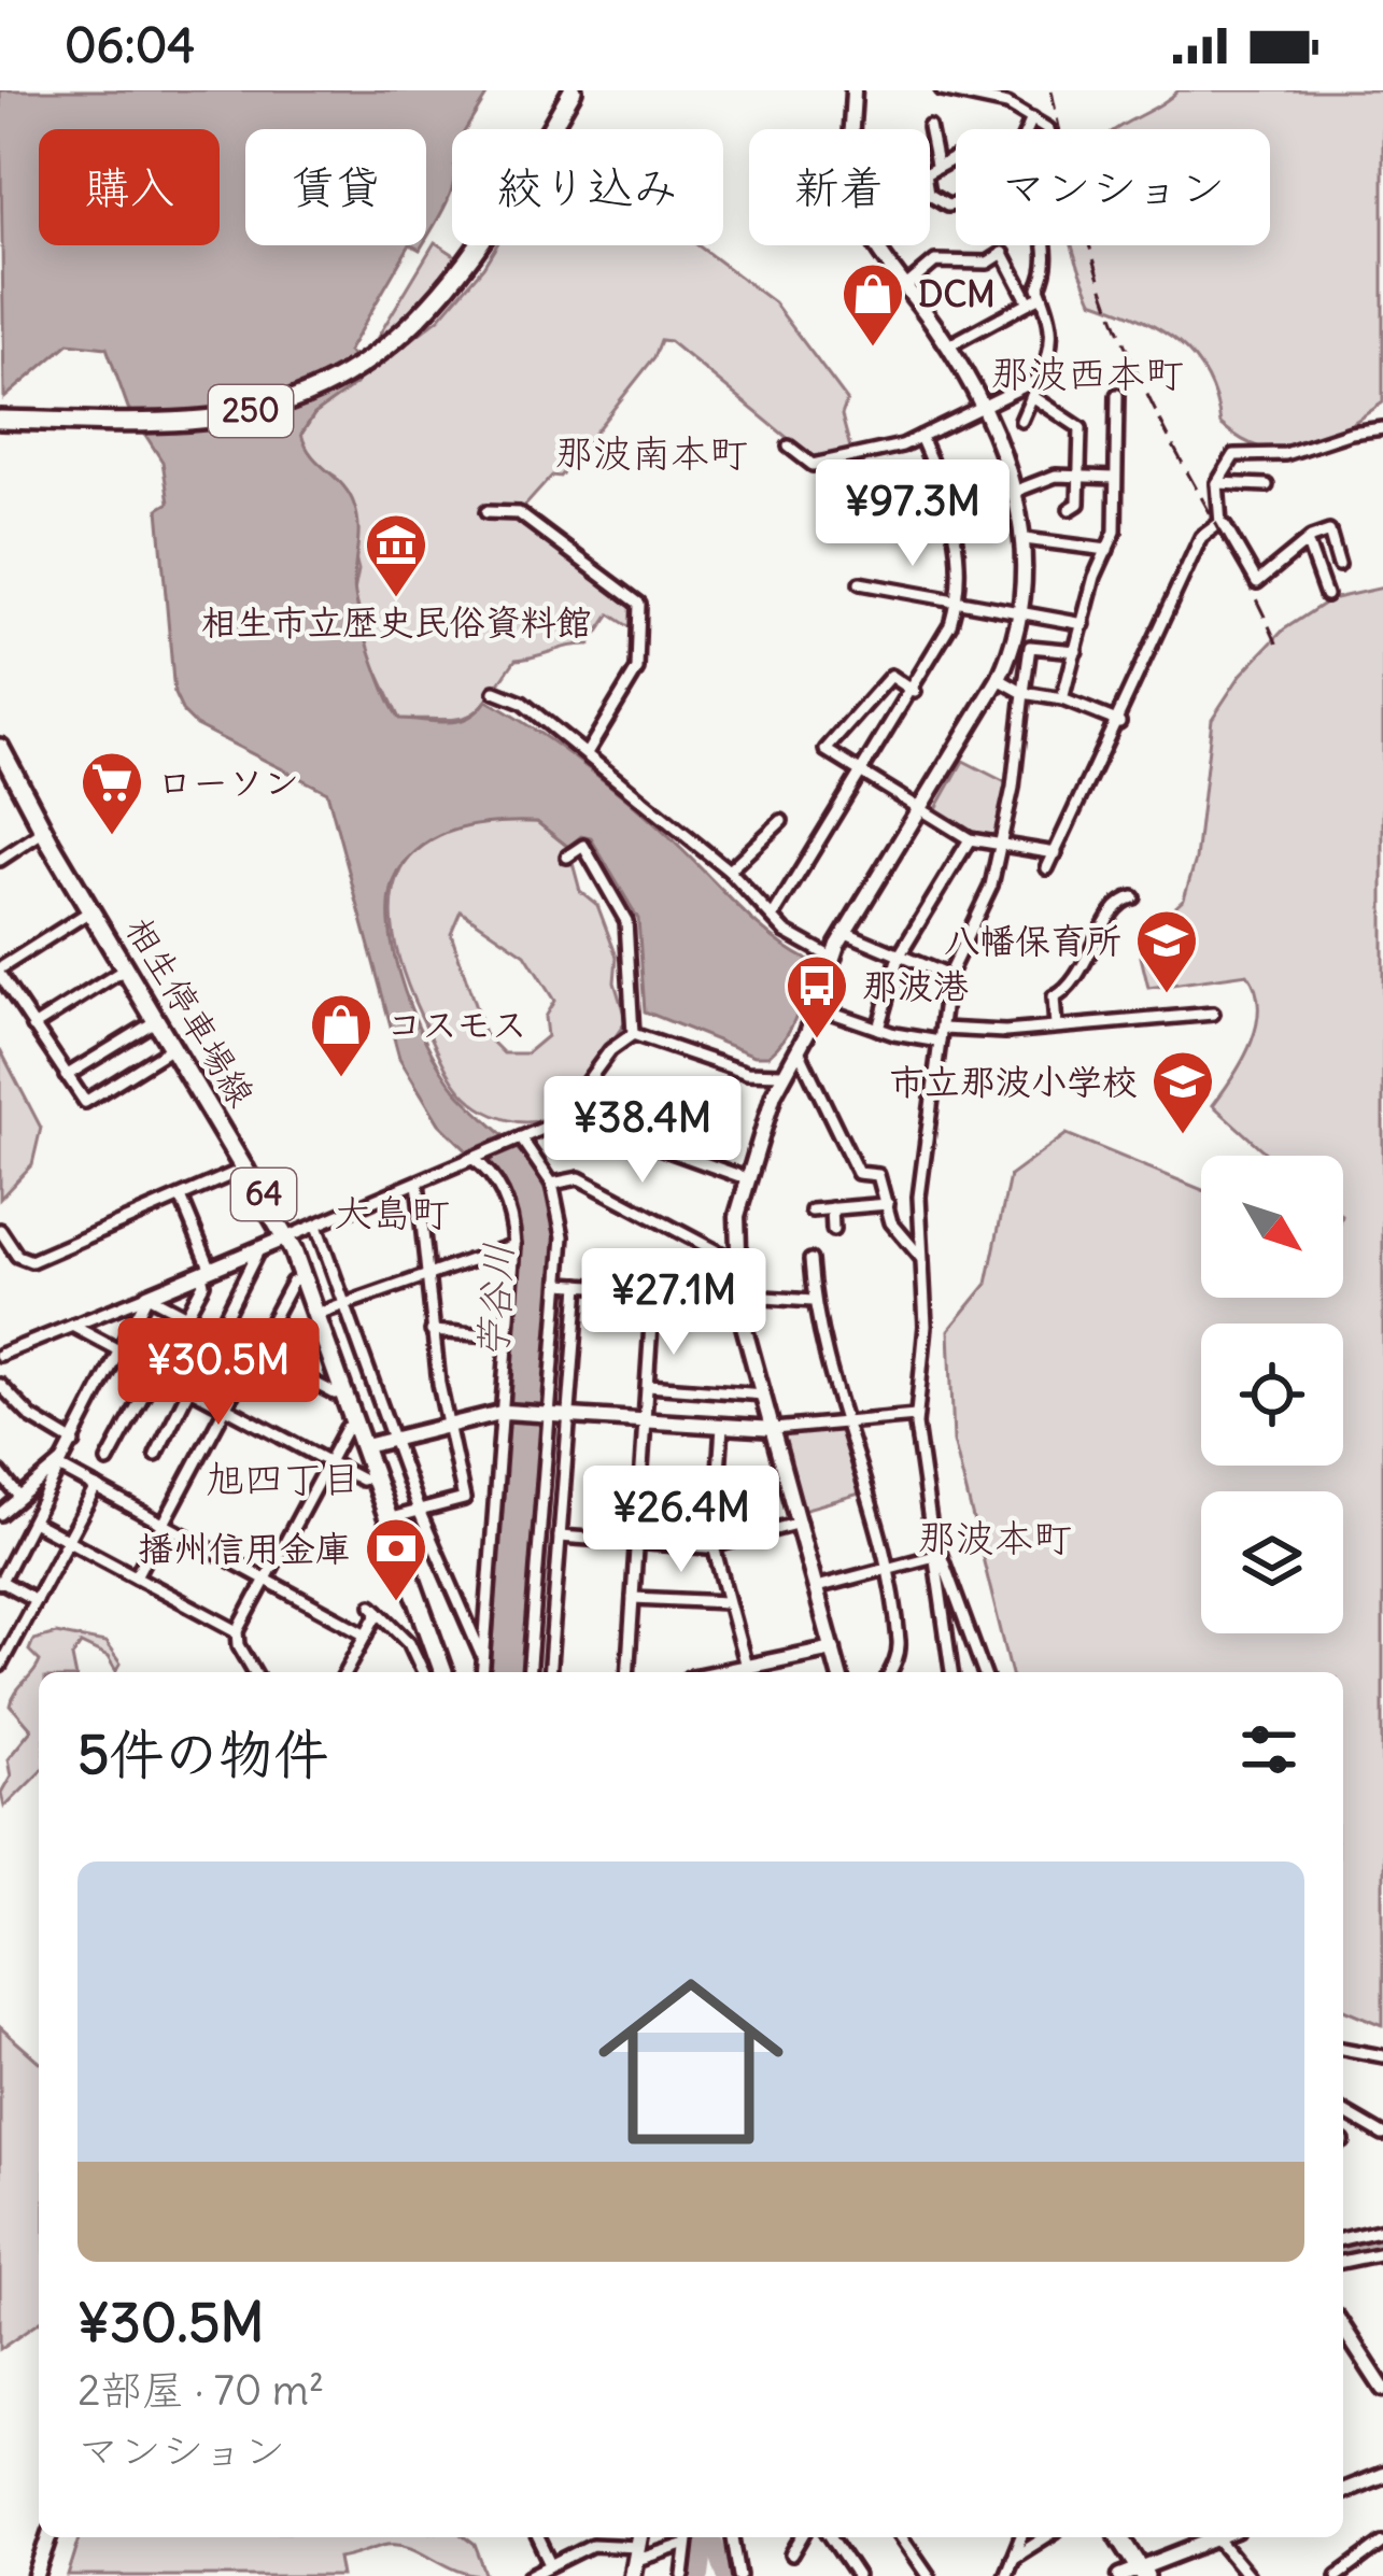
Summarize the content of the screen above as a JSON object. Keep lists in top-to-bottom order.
{
  "streets": {
    "main road": ["250", "相生停車場線", "64"]
  },
  "districts": [
    "那波西本町",
    "那波南本町",
    "大島町",
    "旭四丁目",
    "那波本町"
  ],
  "water": ["苧谷川"],
  "places": {
    "shop": ["DCM", "コスモス"],
    "museum": ["相生市立歴史民俗資料館"],
    "supermarket": ["ローソン"],
    "school or university": ["八幡保育所", "市立那波小学校"],
    "bus stop": ["那波港"],
    "bank": ["播州信用金庫"]
  },
  "north": "bottom right",
  "page": {
    "status": "06:04",
    "chip": [
      "購入",
      "賃貸",
      "絞り込み",
      "新着",
      "マンション"
    ],
    "price": [
      "¥97.3M",
      "¥38.4M",
      "¥27.1M",
      "¥30.5M",
      "¥26.4M"
    ],
    "heading": "5件の物件",
    "list": [
      {
        "name": "¥30.5M",
        "note": "2部屋 · 70 m² · マンション"
      }
    ]
  }
}
